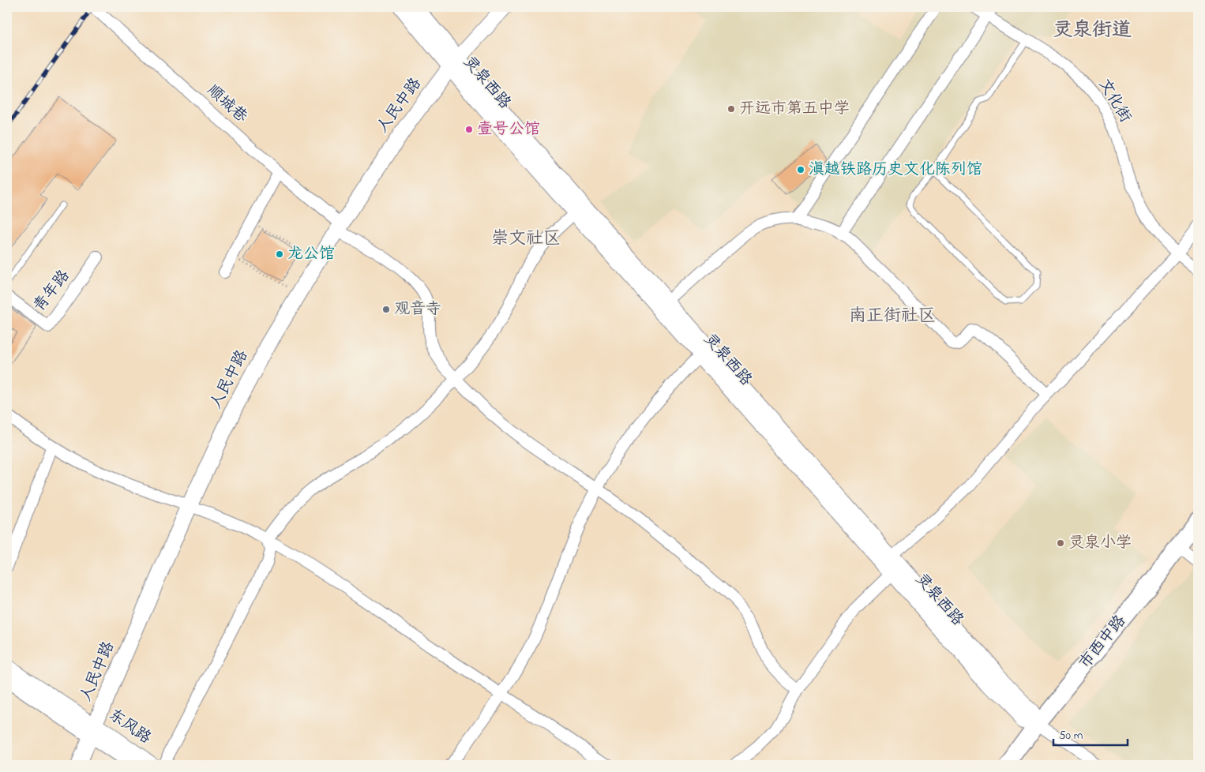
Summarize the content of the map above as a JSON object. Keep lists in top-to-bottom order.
{
  "streets": {
    "main road": [
      "灵泉西路",
      "人民中路",
      "市西中路",
      "东风路"
    ],
    "street": ["文化街", "顺城巷", "青年路"]
  },
  "crossings": [
    ["灵泉西路", "人民中路"],
    ["灵泉西路", "市西中路"],
    ["顺城巷", "人民中路"],
    ["人民中路", "东风路"]
  ],
  "districts": ["灵泉街道", "崇文社区", "南正街社区"],
  "places": [
    "开远市第五中学",
    "壹号公馆",
    "滇越铁路历史文化陈列馆",
    "龙公馆",
    "观音寺",
    "灵泉小学"
  ],
  "scale_bar": "50 m"
}
